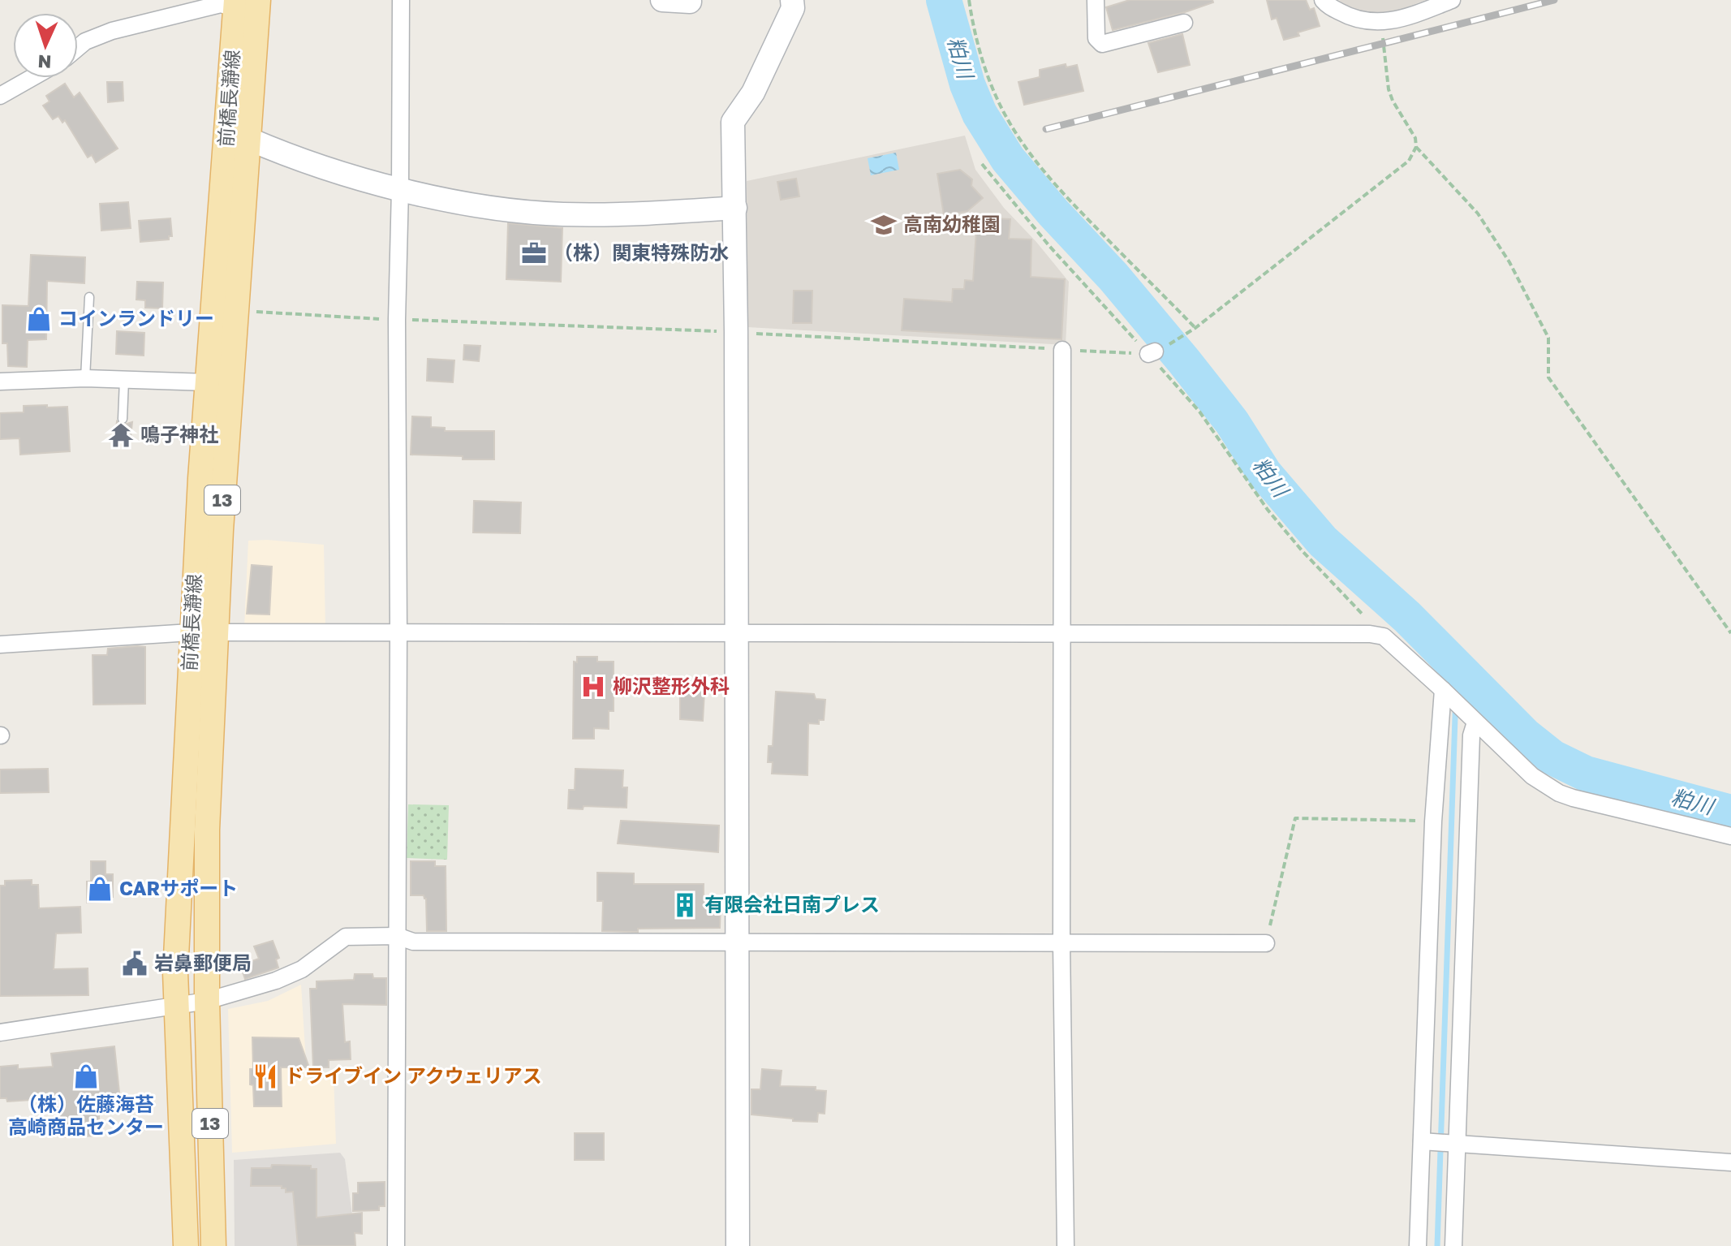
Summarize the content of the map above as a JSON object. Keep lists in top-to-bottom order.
{
  "streets": {
    "main road": ["前橋長瀞線", "13"]
  },
  "water": ["粕川"],
  "places": {
    "school or university": ["高南幼稚園"],
    "office": ["（株）関東特殊防水"],
    "shop": ["コインランドリー", "CARサポート", "（株）佐藤海苔 高崎商品センター"],
    "temple": ["鳴子神社"],
    "hospital": ["柳沢整形外科"],
    "building": ["有限会社日南プレス"],
    "public building": ["岩鼻郵便局"],
    "restaurant": ["ドライブイン アクウェリアス"]
  },
  "north": "bottom"
}
